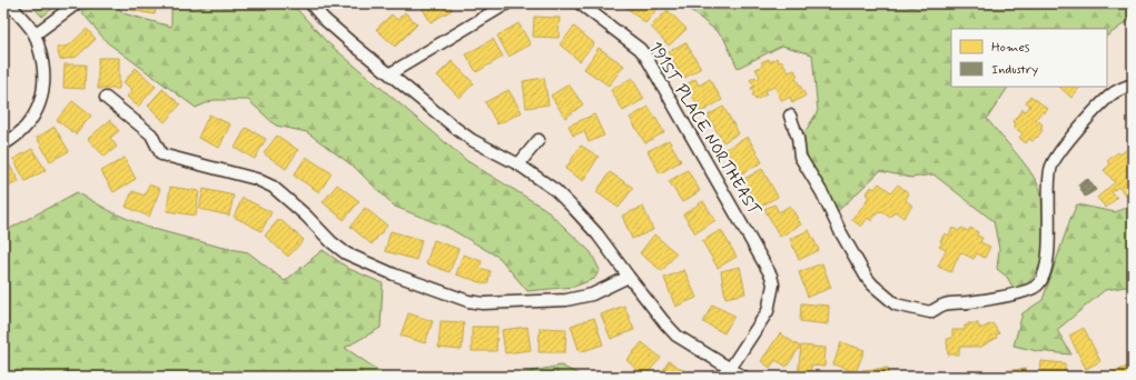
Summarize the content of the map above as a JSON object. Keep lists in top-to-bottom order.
{
  "streets": {
    "street": ["191ST PLACE NORTHEAST"]
  },
  "legend": ["Homes", "Industry"]
}
